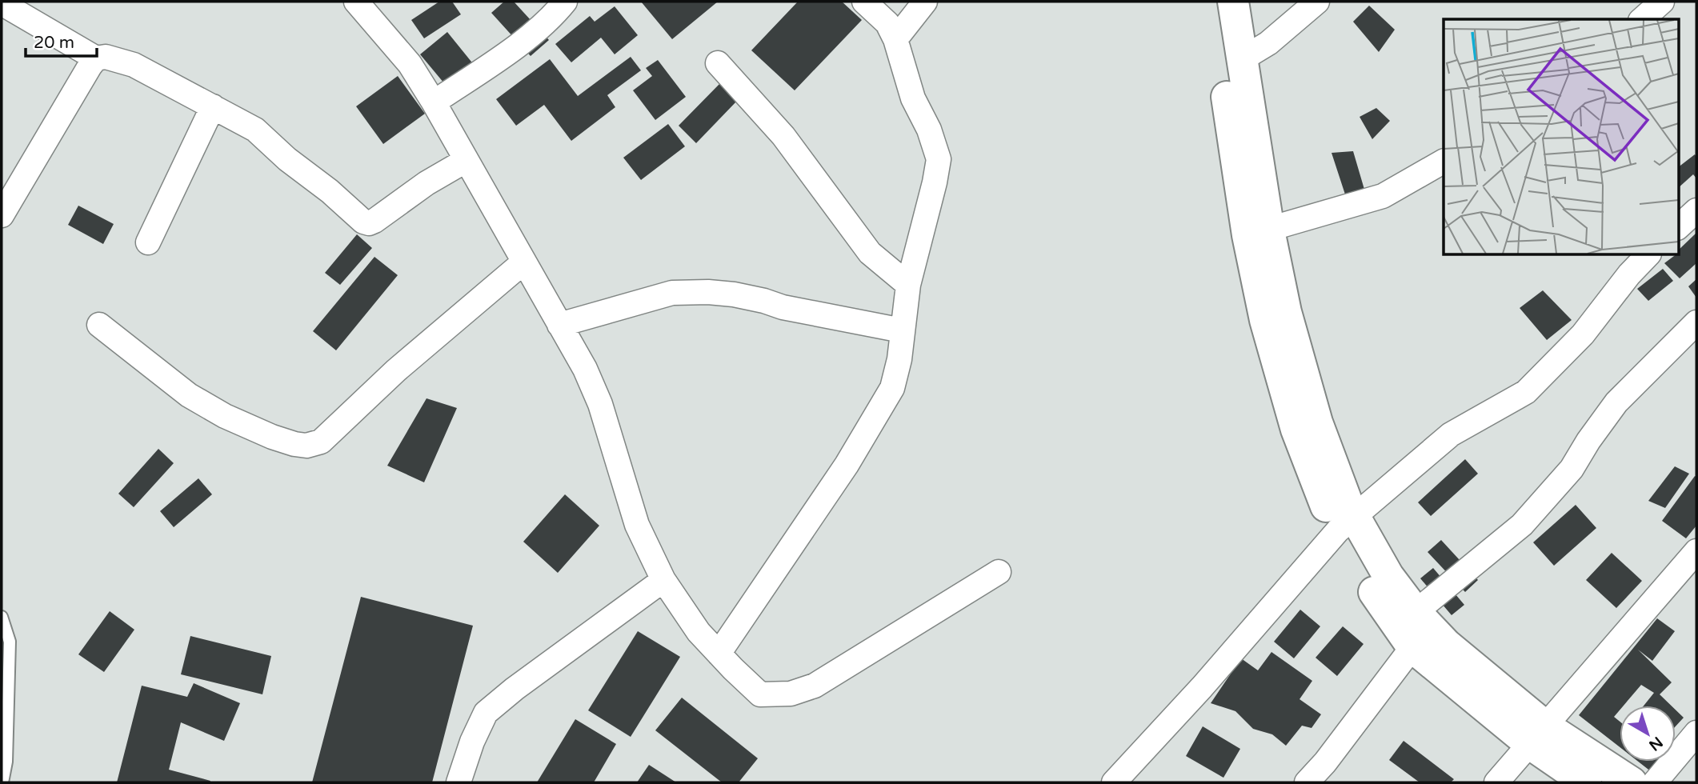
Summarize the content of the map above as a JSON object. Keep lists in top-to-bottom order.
{
  "scale_bar": "20 m",
  "north": "bottom right"
}
